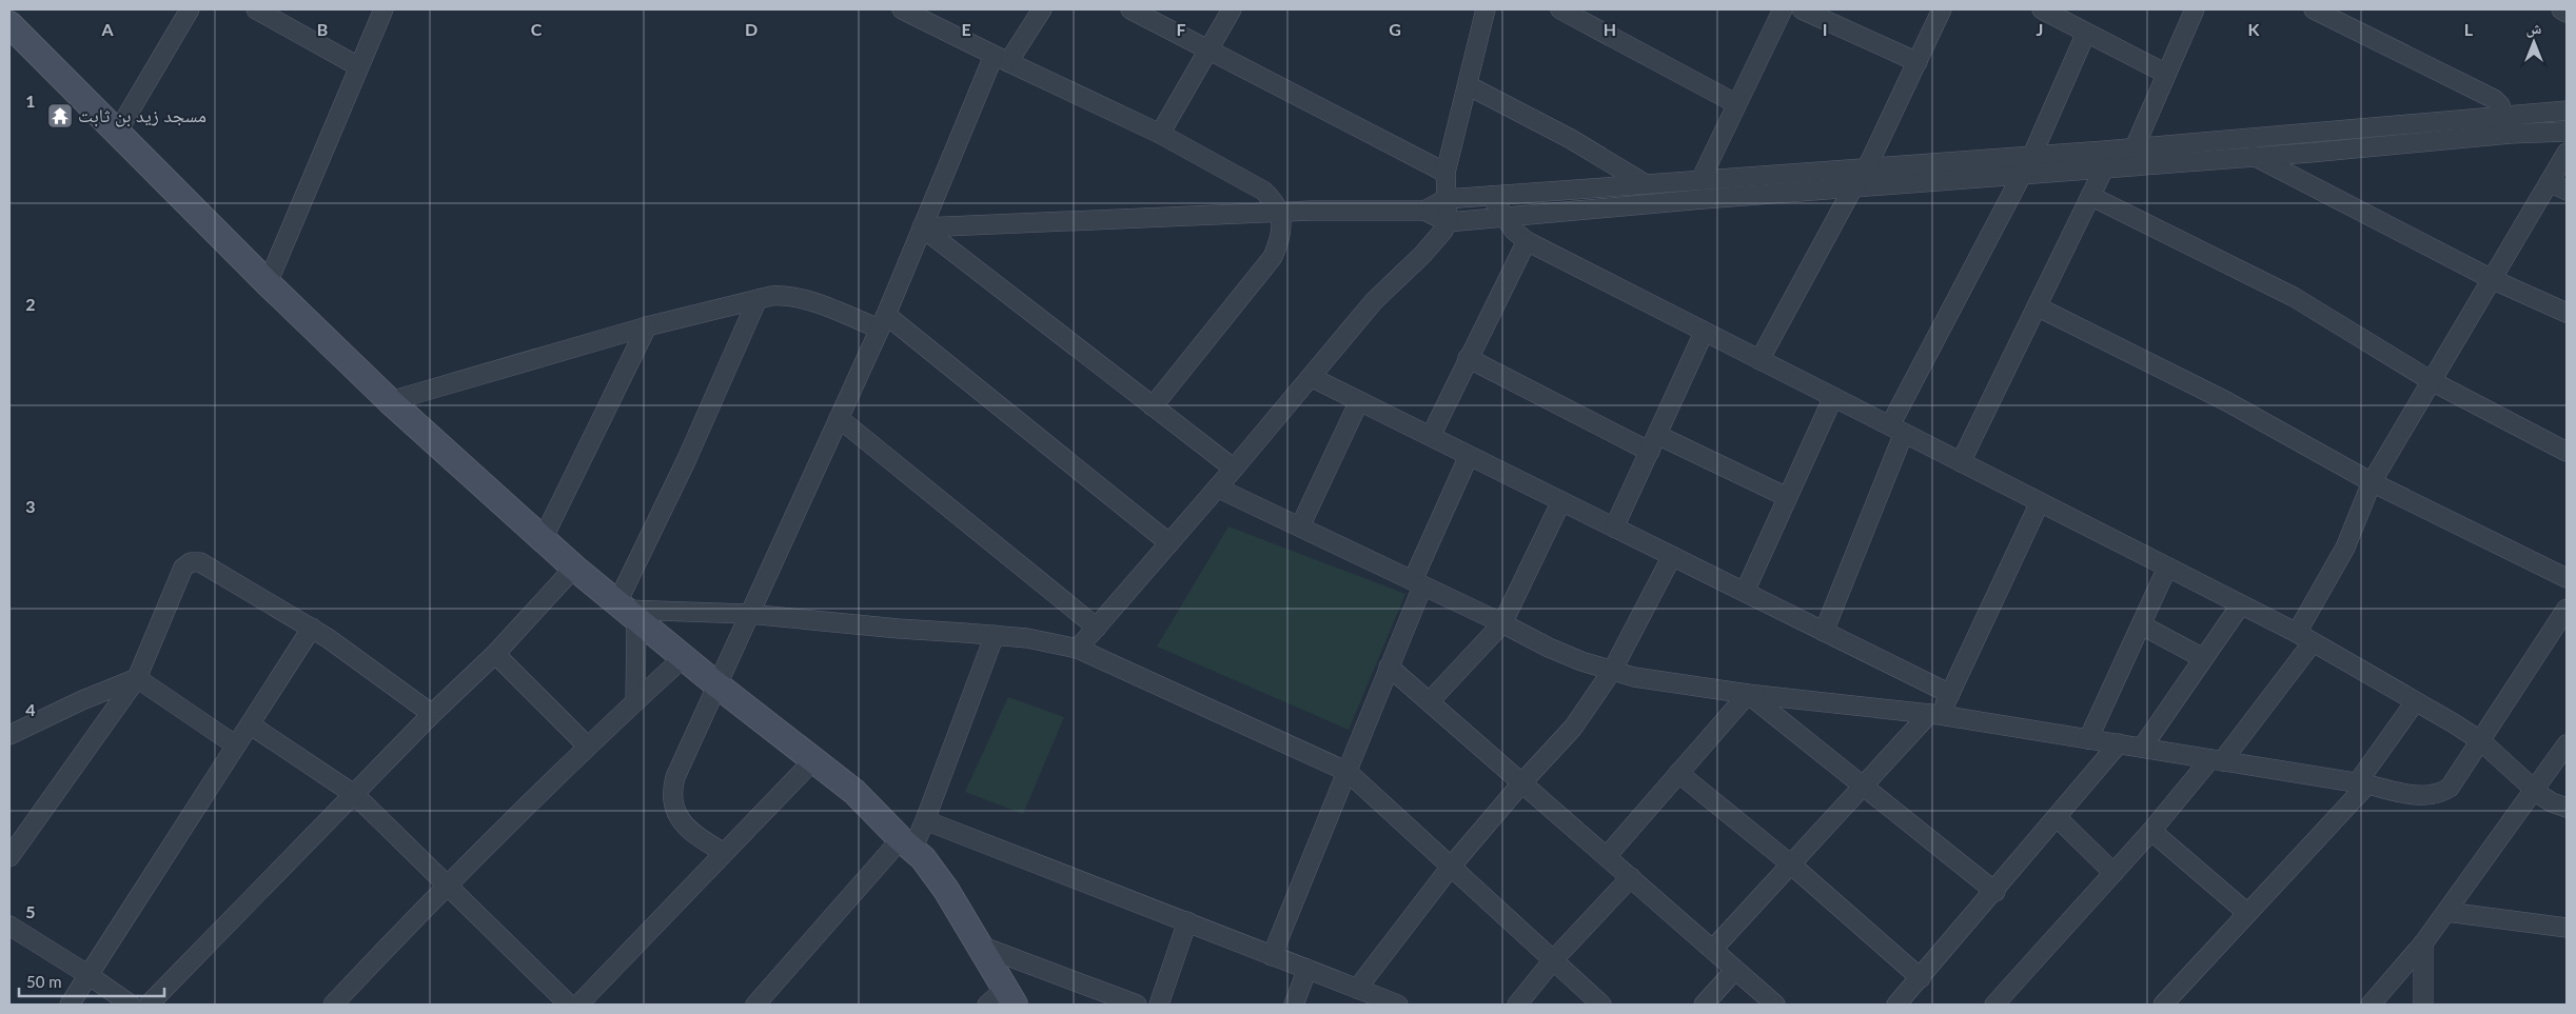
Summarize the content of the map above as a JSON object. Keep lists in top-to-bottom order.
{
  "places": {
    "temple": ["مسجد زيد بن ثابت"]
  },
  "scale_bar": "50 m",
  "north": "top",
  "grid": {
    "columns": [
      "A",
      "B",
      "C",
      "D",
      "E",
      "F",
      "G",
      "H",
      "I",
      "J",
      "K",
      "L"
    ],
    "rows": [
      "1",
      "2",
      "3",
      "4",
      "5"
    ]
  }
}
